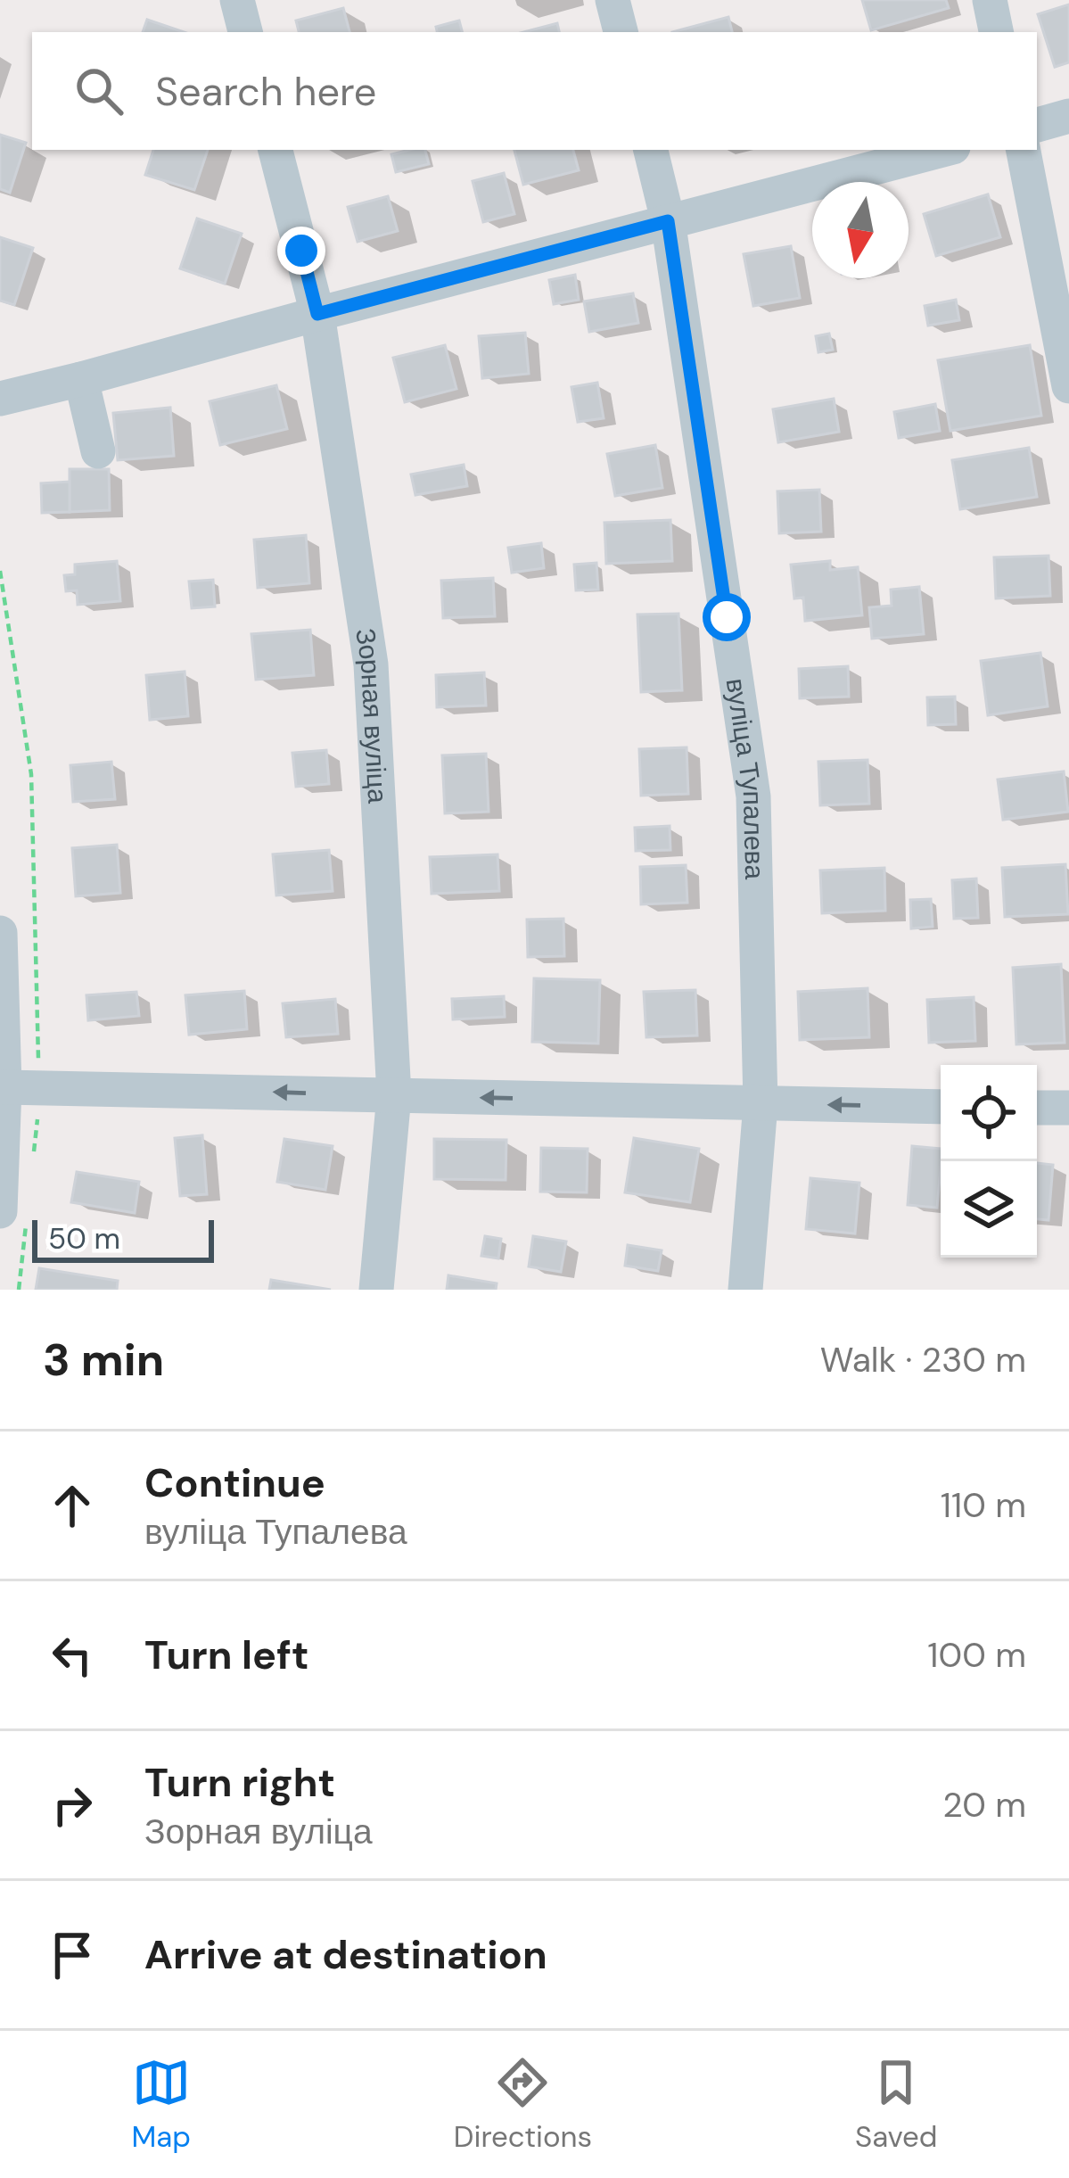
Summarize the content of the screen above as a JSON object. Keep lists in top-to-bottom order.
{
  "streets": {
    "street": ["Зорная вуліца", "вуліца Тупалева"]
  },
  "scale_bar": "50 m",
  "north": "bottom",
  "page": {
    "search": "Search here",
    "scale": "50 m",
    "heading": ["3 min", "Walk · 230 m"],
    "list": [
      ["Continue", "вуліца Тупалева", "110 m"],
      ["Turn left", "100 m"],
      ["Turn right", "Зорная вуліца", "20 m"],
      "Arrive at destination"
    ],
    "nav": ["Map", "Directions", "Saved"]
  }
}
